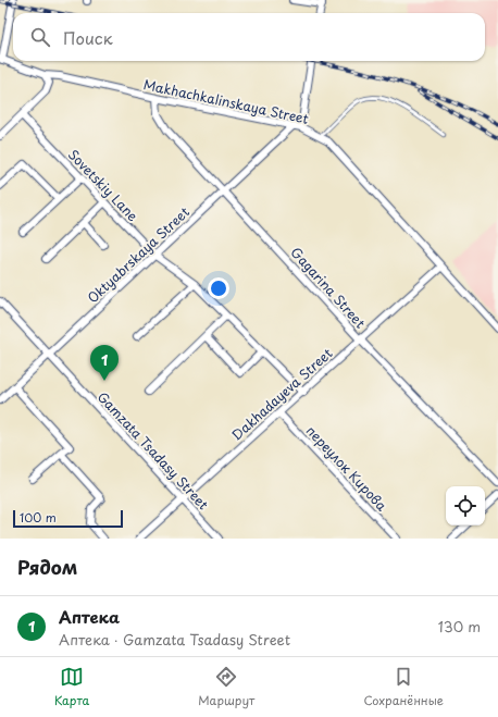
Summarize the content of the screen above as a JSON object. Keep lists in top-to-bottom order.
{
  "streets": {
    "street": [
      "Makhachkalinskaya Street",
      "Sovetskiy Lane",
      "Oktyabrskaya Street",
      "Gagarina Street",
      "Dakhadayeva Street",
      "Gamzata Tsadasy Street",
      "переулок Кирова"
    ]
  },
  "crossings": [
    ["Makhachkalinskaya Street", "Oktyabrskaya Street"],
    ["Makhachkalinskaya Street", "Gagarina Street"],
    ["Makhachkalinskaya Street", "Dakhadayeva Street"],
    ["Sovetskiy Lane", "Oktyabrskaya Street"],
    ["Sovetskiy Lane", "Dakhadayeva Street"],
    ["Oktyabrskaya Street", "Gagarina Street"],
    ["Oktyabrskaya Street", "Gamzata Tsadasy Street"],
    ["Gagarina Street", "Dakhadayeva Street"],
    ["Dakhadayeva Street", "Gamzata Tsadasy Street"],
    ["Dakhadayeva Street", "переулок Кирова"]
  ],
  "scale_bar": "100 m",
  "page": {
    "search": "Поиск",
    "pins": "1",
    "scale": "100 m",
    "heading": "Рядом",
    "list": [
      {
        "mark": "1",
        "name": "Аптека",
        "note": "Аптека · Gamzata Tsadasy Street",
        "value": "130 m"
      }
    ],
    "nav": ["Карта", "Маршрут", "Сохранённые"]
  }
}
